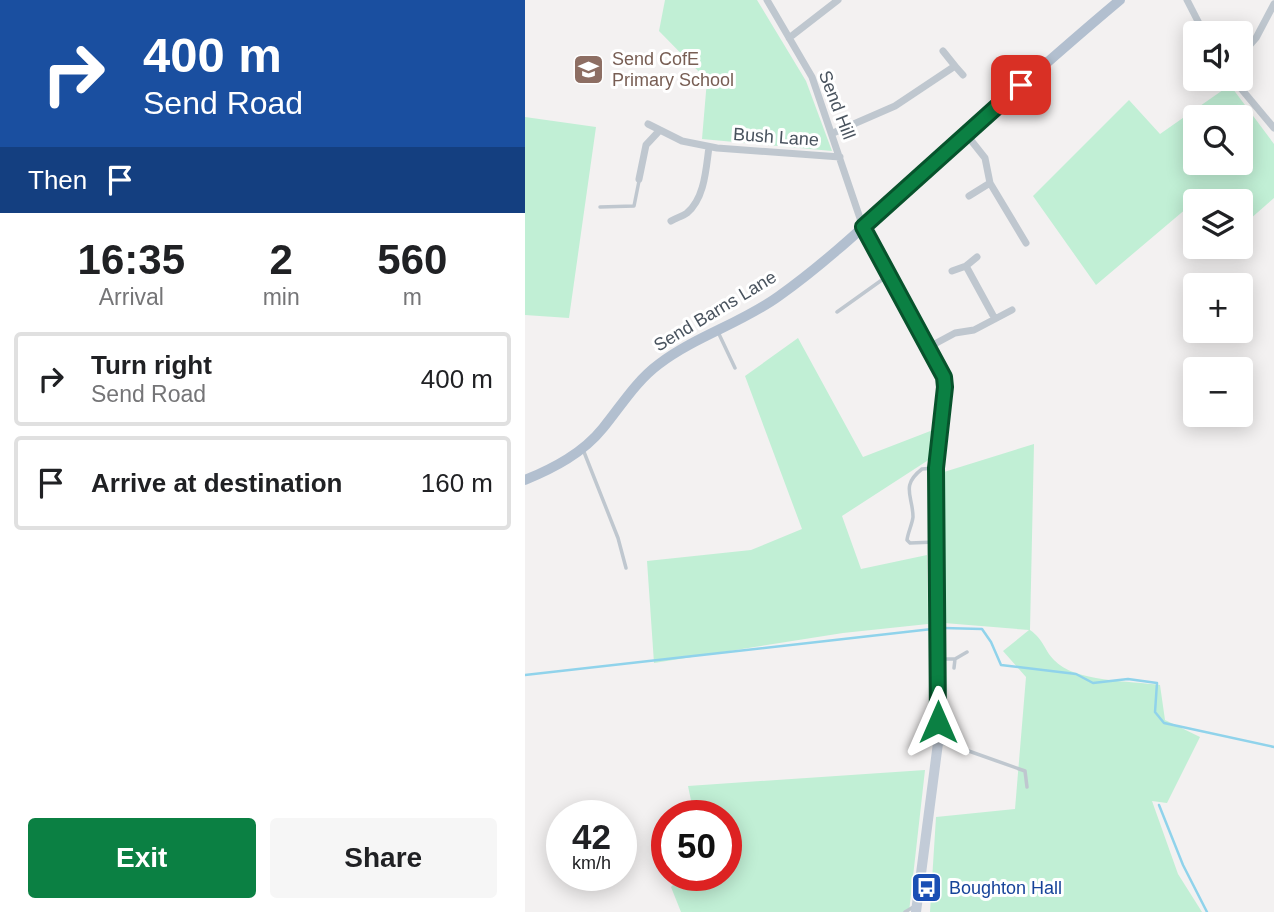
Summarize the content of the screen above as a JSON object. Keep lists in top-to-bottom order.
{
  "streets": {
    "main road": ["Send Barns Lane"],
    "street": ["Send Hill", "Bush Lane"]
  },
  "crossings": [
    ["Send Hill", "Bush Lane"],
    ["Send Hill", "Send Barns Lane"]
  ],
  "places": {
    "school or university": ["Send CofE Primary School"],
    "bus stop": ["Boughton Hall"]
  },
  "page": {
    "turn": ["400 m", "Send Road"],
    "map_buttons": ["+", "−"],
    "then": "Then",
    "eta": [
      "16:35",
      "Arrival",
      "2",
      "min",
      "560",
      "m"
    ],
    "list": [
      {
        "name": "Turn right",
        "note": "Send Road",
        "value": "400 m"
      },
      {
        "name": "Arrive at destination",
        "value": "160 m"
      }
    ],
    "speed": "42 km/h",
    "limit": "50",
    "buttons": ["Exit", "Share"]
  }
}
